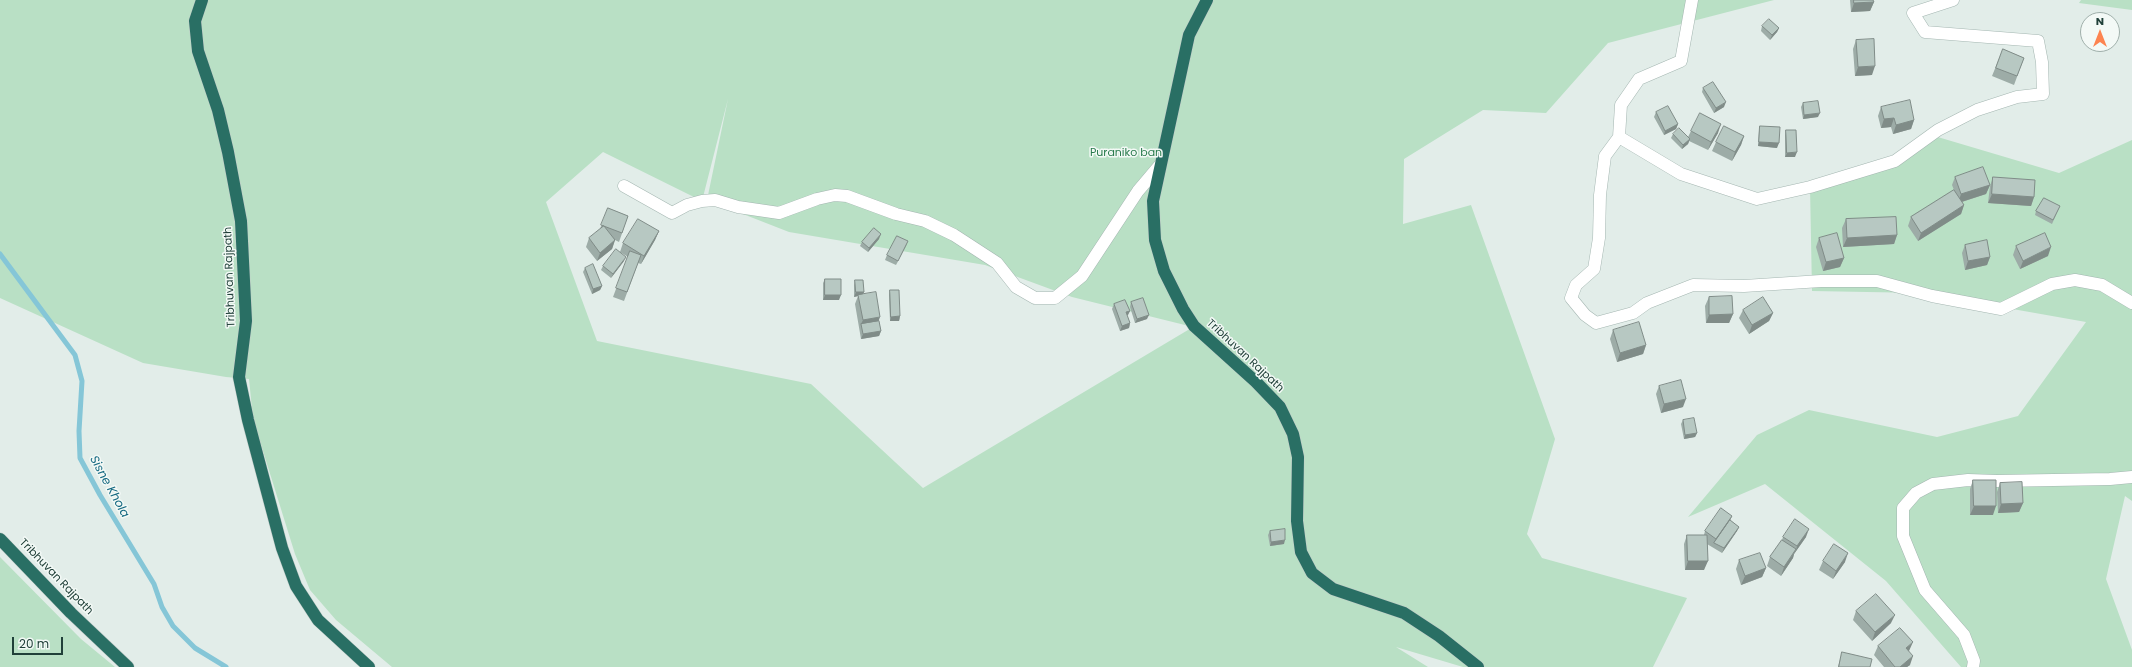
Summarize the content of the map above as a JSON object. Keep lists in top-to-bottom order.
{
  "streets": {
    "highway": ["Tribhuvan Rajpath"]
  },
  "water": ["Sisne Khola"],
  "parks": ["Puraniko ban"],
  "scale_bar": "20 m",
  "north": "top"
}
